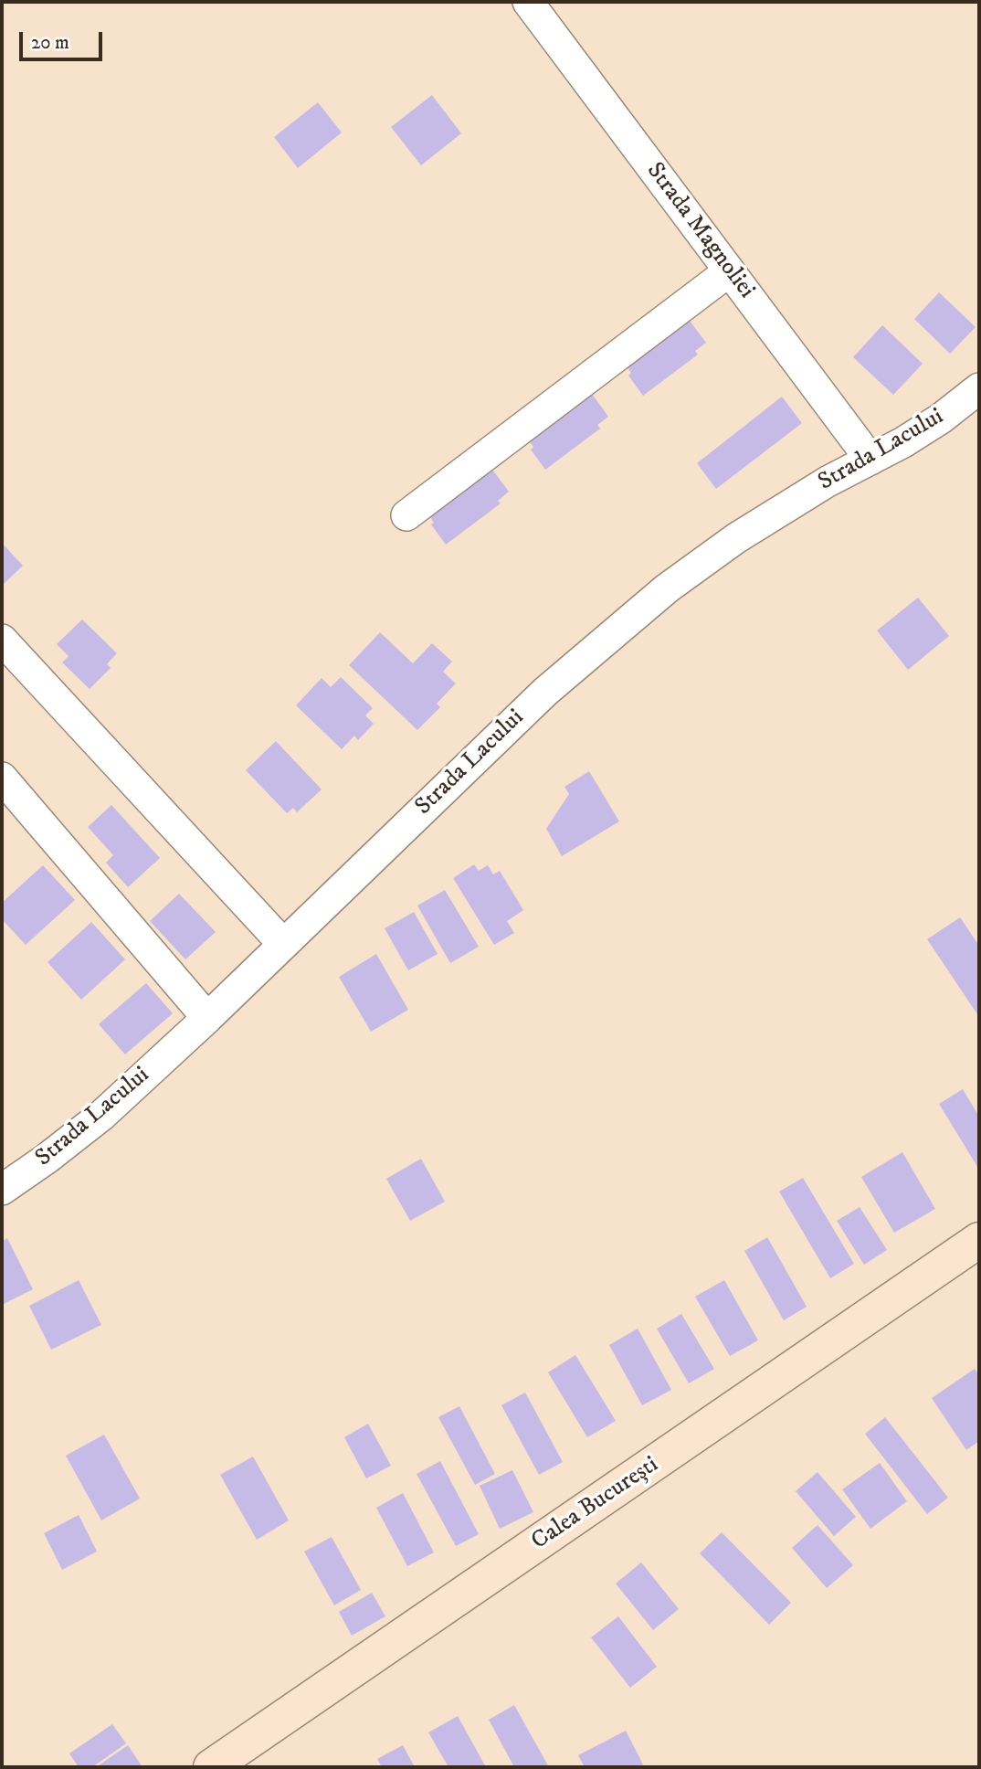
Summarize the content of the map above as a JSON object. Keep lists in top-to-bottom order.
{
  "streets": {
    "main road": ["Calea București"],
    "street": ["Strada Magnoliei", "Strada Lacului"]
  },
  "crossings": [
    ["Strada Magnoliei", "Strada Lacului"]
  ],
  "scale_bar": "20 m"
}
